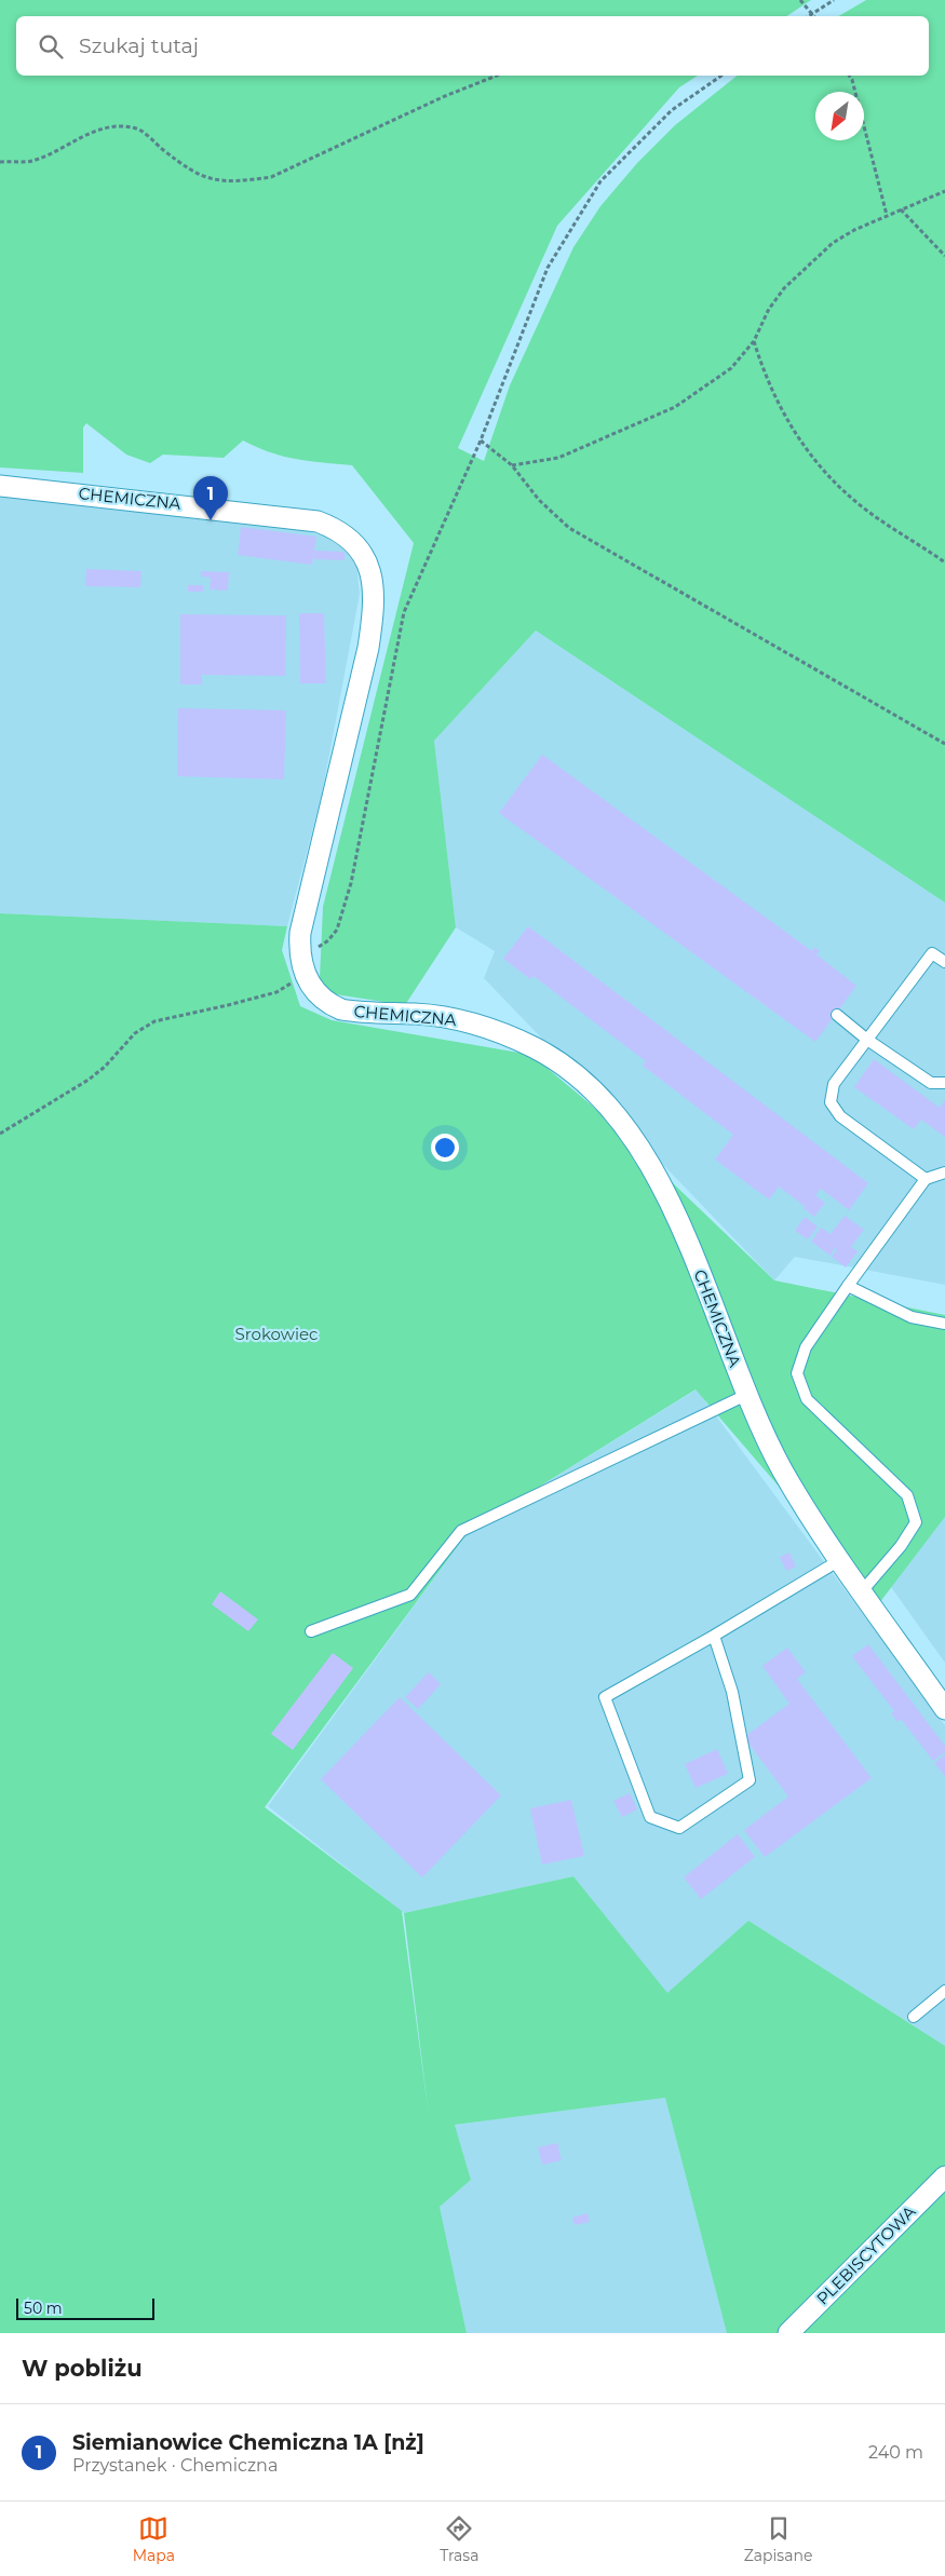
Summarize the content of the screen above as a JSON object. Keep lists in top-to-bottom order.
{
  "streets": {
    "street": ["CHEMICZNA", "PLEBISCYTOWA"]
  },
  "parks": ["Srokowiec"],
  "scale_bar": "50 m",
  "north": "bottom left",
  "page": {
    "search": "Szukaj tutaj",
    "pins": "1",
    "scale": "50 m",
    "heading": "W pobliżu",
    "list": [
      {
        "mark": "1",
        "name": "Siemianowice Chemiczna 1A [nż]",
        "note": "Przystanek · Chemiczna",
        "value": "240 m"
      }
    ],
    "nav": ["Mapa", "Trasa", "Zapisane"]
  }
}
